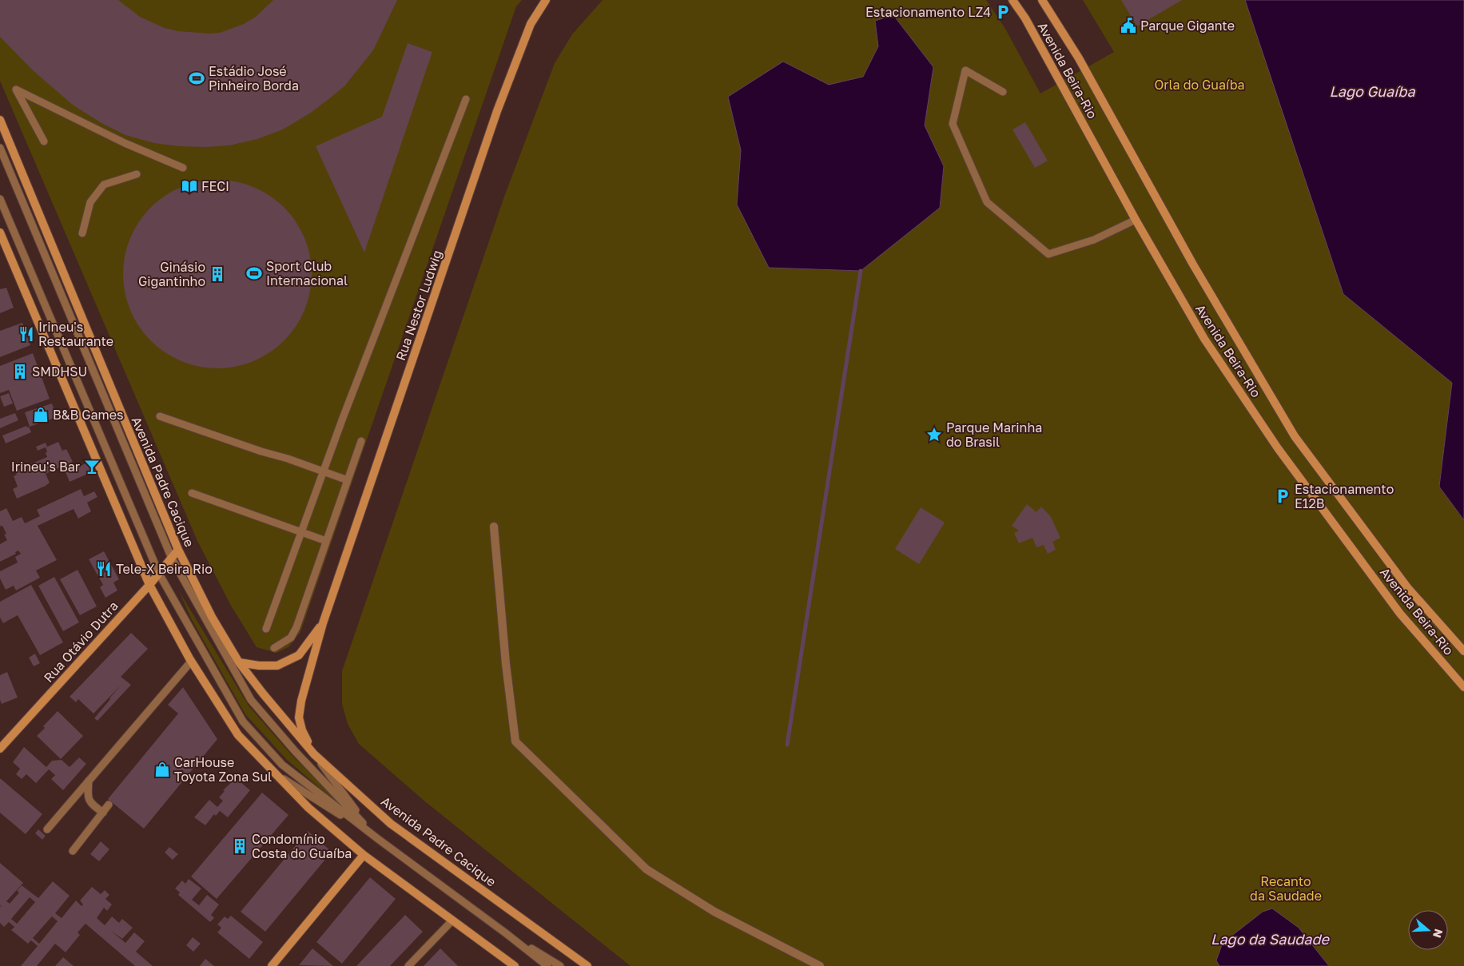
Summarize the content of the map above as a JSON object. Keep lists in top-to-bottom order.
{
  "streets": {
    "main road": [
      "Avenida Beira-Rio",
      "Rua Nestor Ludwig",
      "Avenida Padre Cacique",
      "Rua Otávio Dutra"
    ]
  },
  "crossings": [
    ["Rua Nestor Ludwig", "Avenida Padre Cacique"],
    ["Avenida Padre Cacique", "Rua Otávio Dutra"]
  ],
  "water": ["Lago Guaíba", "Lago da Saudade"],
  "parks": ["Orla do Guaíba", "Recanto da Saudade"],
  "places": {
    "parking": ["Estacionamento LZ4", "Estacionamento E12B"],
    "public building": ["Parque Gigante"],
    "sports": ["Estádio José Pinheiro Borda", "Sport Club Internacional"],
    "library": ["FECI"],
    "building": ["Ginásio Gigantinho", "SMDHSU", "Condomínio Costa do Guaíba"],
    "restaurant": ["Irineu's Restaurante", "Tele-X Beira Rio"],
    "shop": ["B&B Games", "CarHouse Toyota Zona Sul"],
    "place": ["Parque Marinha do Brasil"],
    "bar": ["Irineu's Bar"]
  },
  "north": "right"
}
